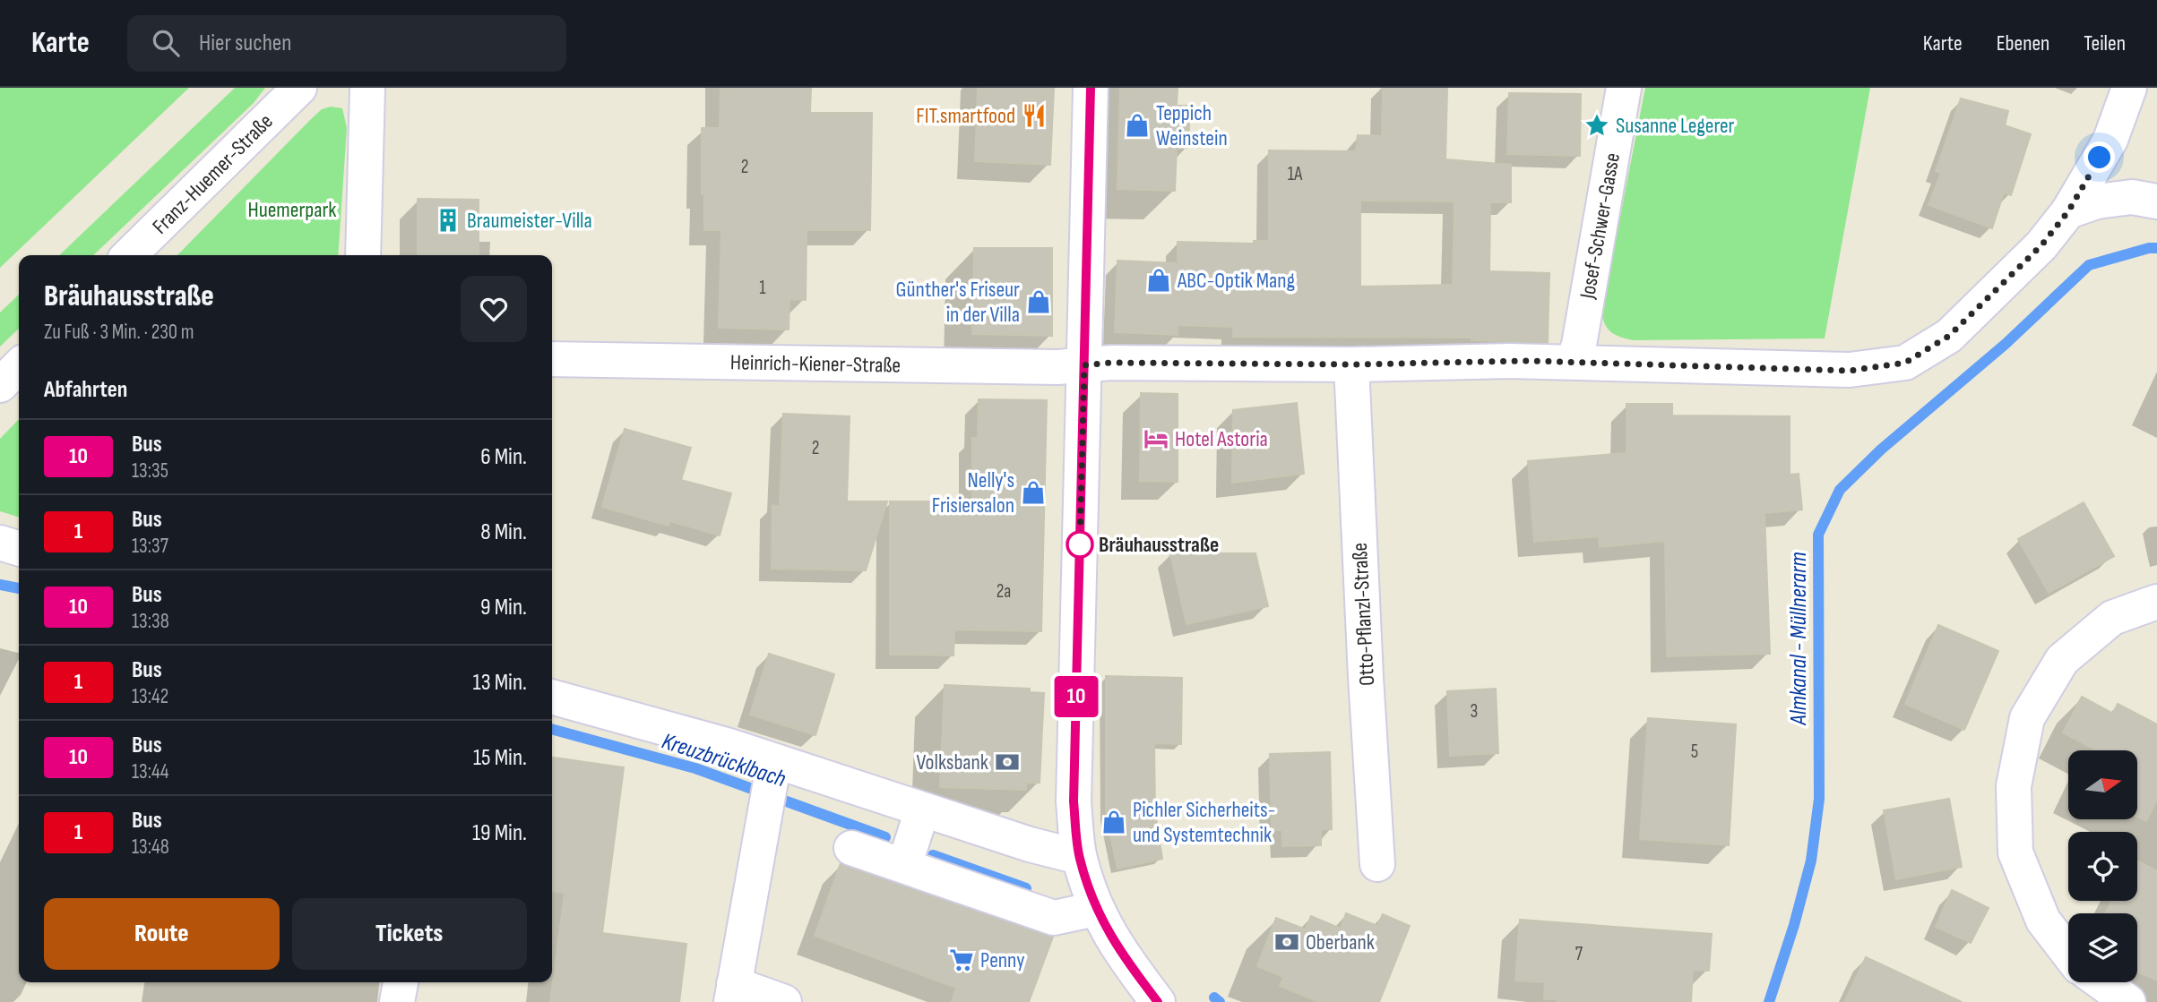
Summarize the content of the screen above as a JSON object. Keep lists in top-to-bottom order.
{
  "streets": {
    "street": [
      "Franz-Huemer-Straße",
      "Josef-Schwer-Gasse",
      "Heinrich-Kiener-Straße",
      "Otto-Pflanzl-Straße"
    ]
  },
  "water": ["Almkanal - Müllnerarm", "Kreuzbrücklbach"],
  "parks": ["Huemerpark"],
  "places": {
    "restaurant": ["FIT.smartfood"],
    "shop": [
      "Teppich Weinstein",
      "ABC-Optik Mang",
      "Günther's Friseur in der Villa",
      "Nelly's Frisiersalon",
      "Pichler Sicherheits- und Systemtechnik"
    ],
    "place": ["Susanne Legerer"],
    "building": ["Braumeister-Villa"],
    "hotel": ["Hotel Astoria"],
    "other": ["Bräuhausstraße"],
    "bank": ["Volksbank", "Oberbank"],
    "supermarket": ["Penny"]
  },
  "lines": ["bus line 10"],
  "house_numbers": [
    "2",
    "1A",
    "1",
    "2",
    "2a",
    "3",
    "5",
    "7"
  ],
  "north": "right",
  "page": {
    "header": "Karte",
    "search": "Hier suchen",
    "nav": ["Karte", "Ebenen", "Teilen"],
    "on_map": "10",
    "heading": [
      ["Bräuhausstraße", "Zu Fuß · 3 Min. · 230 m"],
      "Abfahrten"
    ],
    "list": [
      {
        "mark": "10",
        "name": "Bus",
        "note": "13:35",
        "value": "6 Min."
      },
      {
        "mark": "1",
        "name": "Bus",
        "note": "13:37",
        "value": "8 Min."
      },
      {
        "mark": "10",
        "name": "Bus",
        "note": "13:38",
        "value": "9 Min."
      },
      {
        "mark": "1",
        "name": "Bus",
        "note": "13:42",
        "value": "13 Min."
      },
      {
        "mark": "10",
        "name": "Bus",
        "note": "13:44",
        "value": "15 Min."
      },
      {
        "mark": "1",
        "name": "Bus",
        "note": "13:48",
        "value": "19 Min."
      }
    ],
    "buttons": ["Route", "Tickets"]
  }
}
